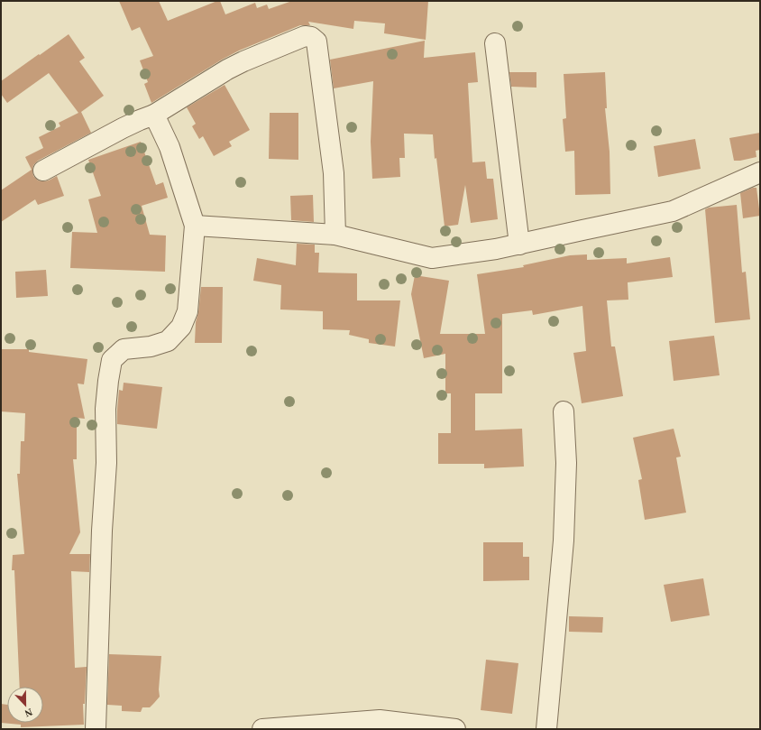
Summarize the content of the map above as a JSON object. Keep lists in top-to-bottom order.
{
  "north": "bottom"
}
